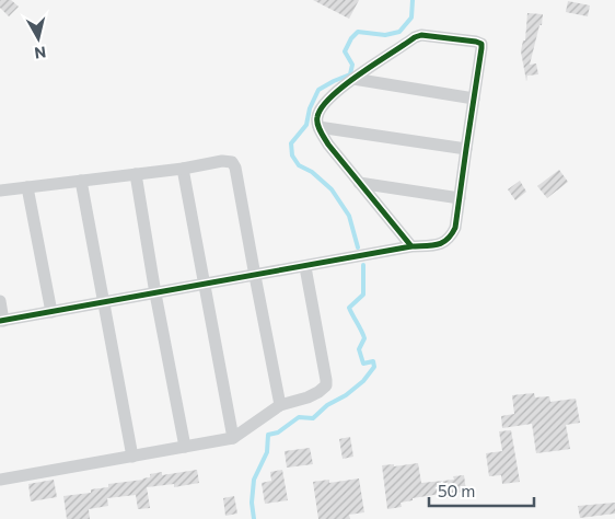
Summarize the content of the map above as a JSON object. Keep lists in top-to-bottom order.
{
  "scale_bar": "50 m",
  "north": "bottom"
}
